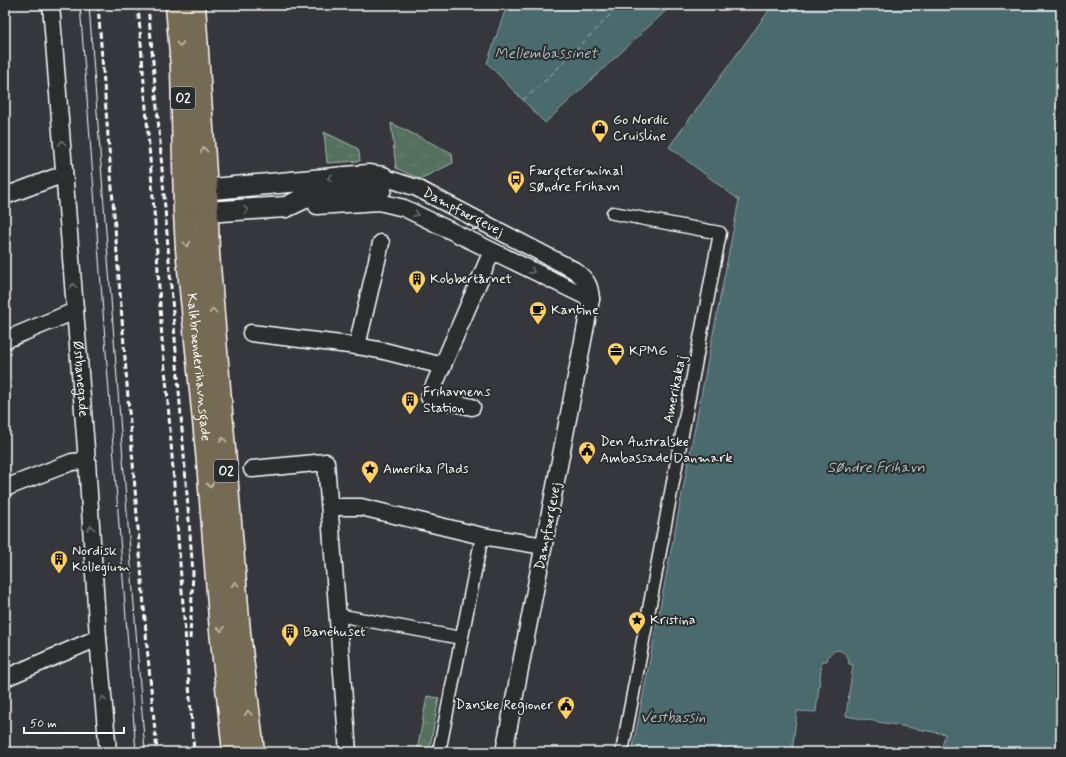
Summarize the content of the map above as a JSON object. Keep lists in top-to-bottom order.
{
  "streets": {
    "main road": ["O2", "Kalkbrænderihavnsgade"],
    "street": ["Dampfærgevej", "Østbanegade", "Amerikakaj"]
  },
  "crossings": [
    ["Dampfærgevej", "Kalkbrænderihavnsgade"]
  ],
  "one_way": ["Østbanegade"],
  "water": ["Mellembassinet", "Søndre Frihavn", "Vestbassin"],
  "places": {
    "shop": ["Go Nordic Cruisline"],
    "bus stop": ["Færgeterminal Søndre Frihavn"],
    "building": [
      "Kobbertårnet",
      "Frihavnens Station",
      "Nordisk Kollegium",
      "Banehuset"
    ],
    "cafe": ["Kantine"],
    "office": ["KPMG"],
    "public building": ["Den Australske Ambassade Danmark", "Danske Regioner"],
    "place": ["Amerika Plads", "Kristina"]
  },
  "scale_bar": "50 m"
}
